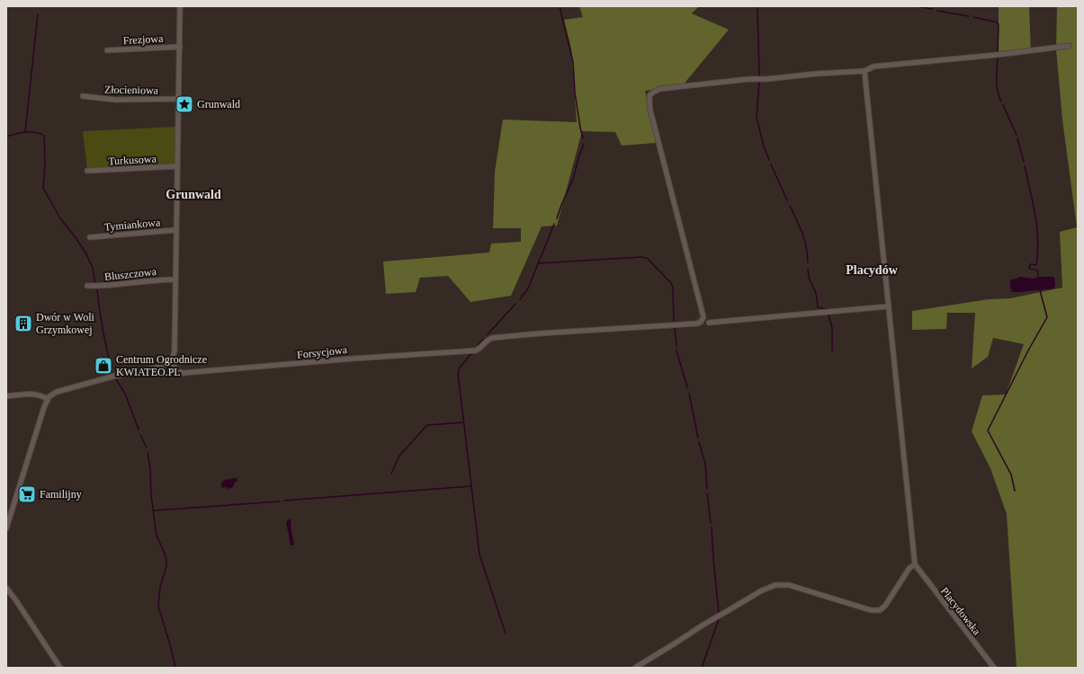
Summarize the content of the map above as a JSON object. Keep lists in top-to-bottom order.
{
  "streets": {
    "street": [
      "Frezjowa",
      "Złocieniowa",
      "Turkusowa",
      "Tymiankowa",
      "Bluszczowa",
      "Forsycjowa",
      "Placydowska"
    ]
  },
  "districts": ["Grunwald", "Placydów"],
  "places": {
    "place": ["Grunwald"],
    "building": ["Dwór w Woli Grzymkowej"],
    "shop": ["Centrum Ogrodnicze KWIATEO.PL"],
    "supermarket": ["Familijny"]
  }
}
